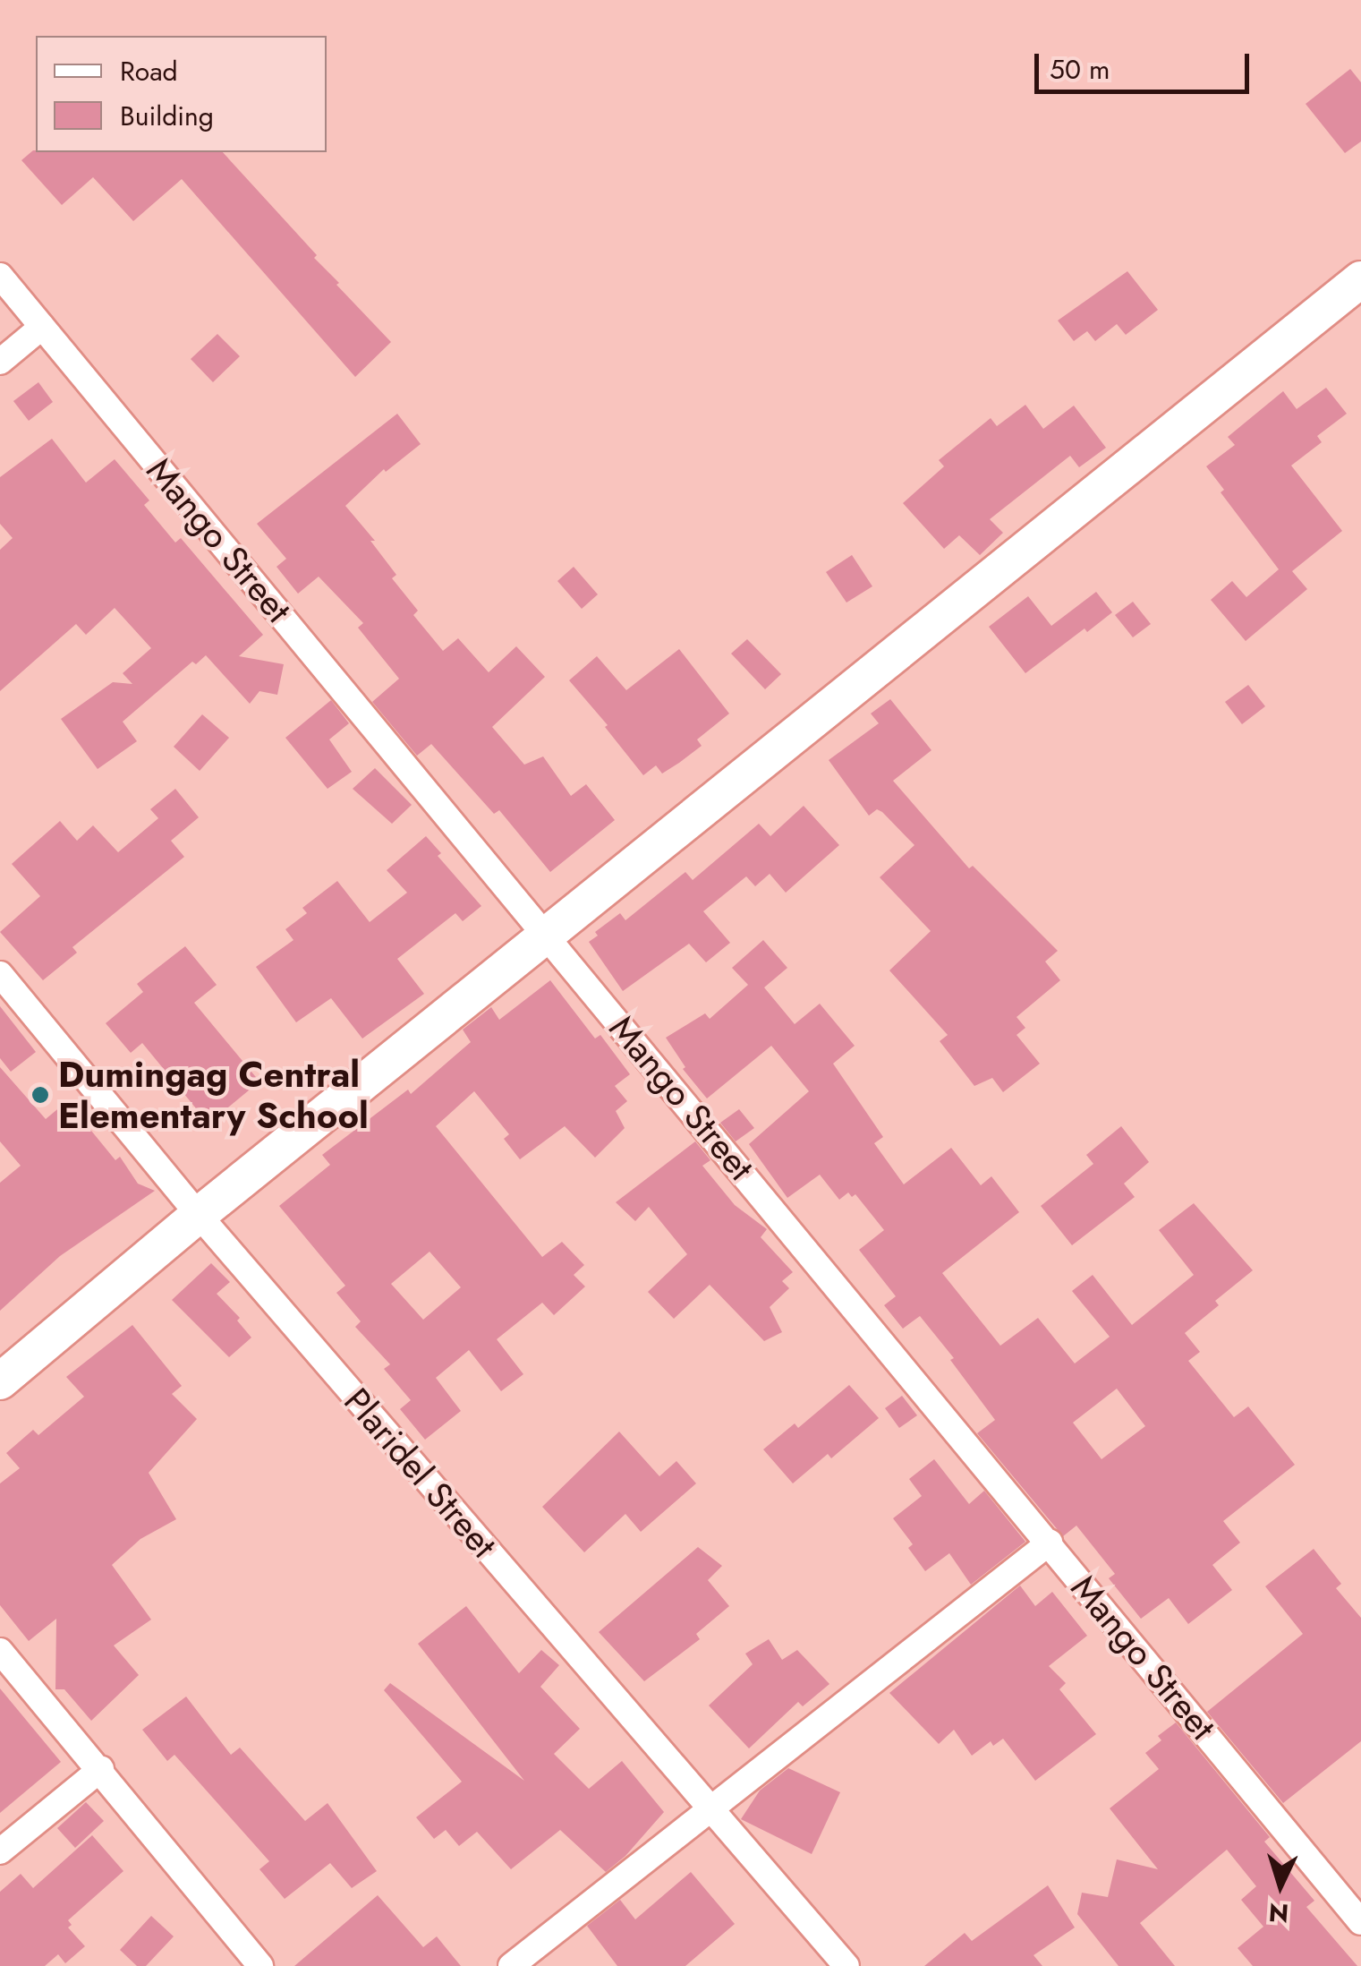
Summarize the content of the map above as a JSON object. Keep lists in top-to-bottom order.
{
  "streets": {
    "street": ["Mango Street", "Plaridel Street"]
  },
  "places": ["Dumingag Central Elementary School"],
  "legend": ["Road", "Building"],
  "scale_bar": "50 m",
  "north": "bottom"
}
